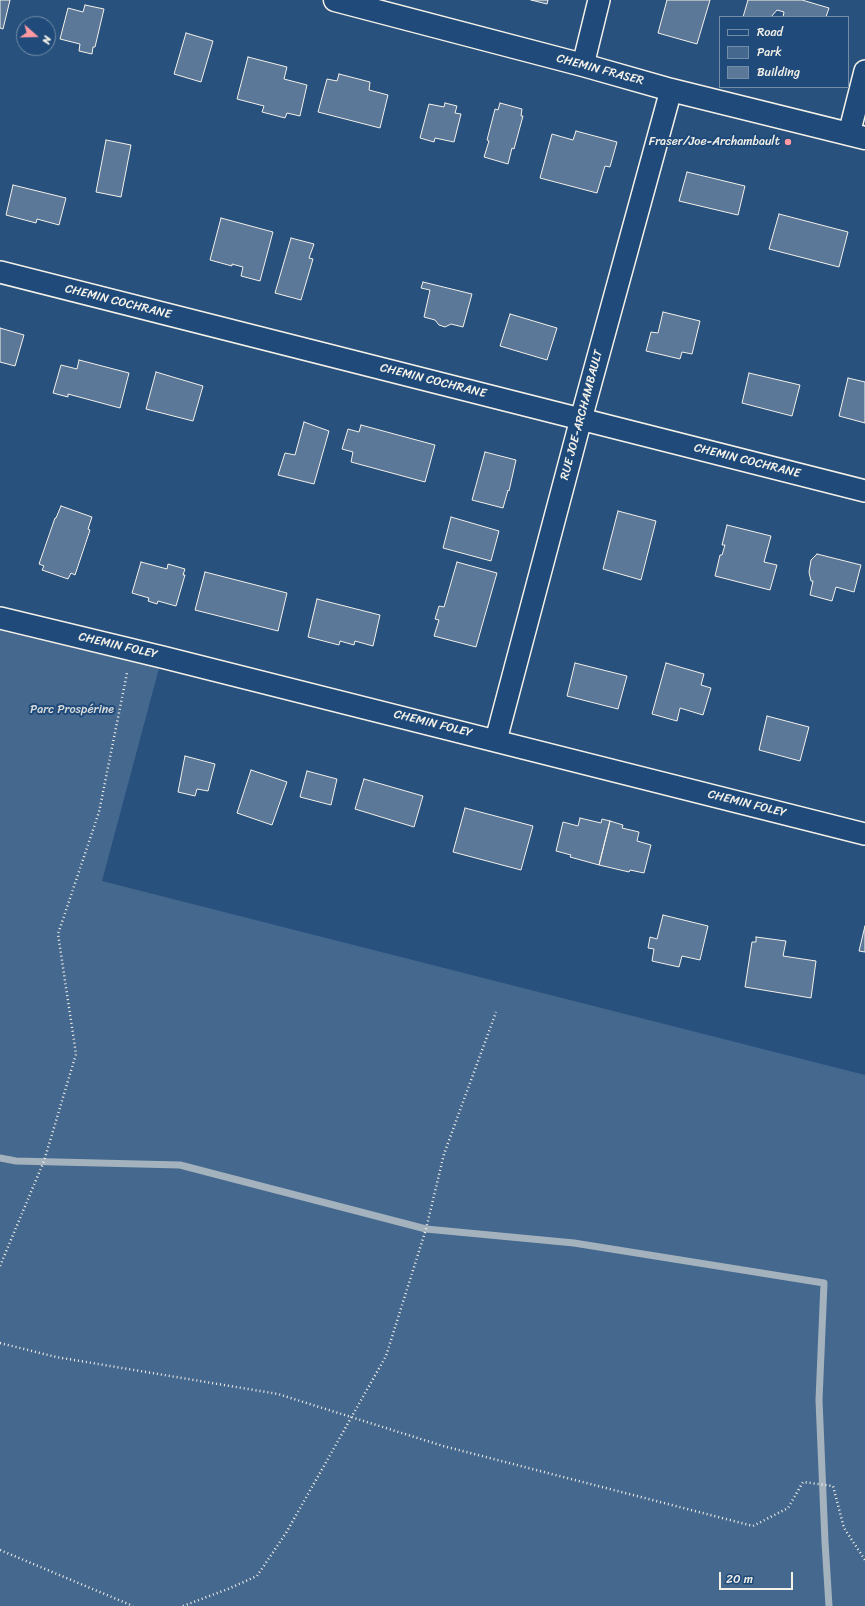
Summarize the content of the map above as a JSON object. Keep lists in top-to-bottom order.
{
  "streets": {
    "street": [
      "CHEMIN FRASER",
      "CHEMIN COCHRANE",
      "RUE JOE-ARCHAMBAULT",
      "CHEMIN FOLEY"
    ]
  },
  "crossings": [
    ["CHEMIN FRASER", "RUE JOE-ARCHAMBAULT"],
    ["CHEMIN COCHRANE", "RUE JOE-ARCHAMBAULT"],
    ["RUE JOE-ARCHAMBAULT", "CHEMIN FOLEY"]
  ],
  "parks": ["Parc Prospérine"],
  "places": ["Fraser/Joe-Archambault"],
  "legend": ["Road", "Park", "Building"],
  "scale_bar": "20 m",
  "north": "right"
}
